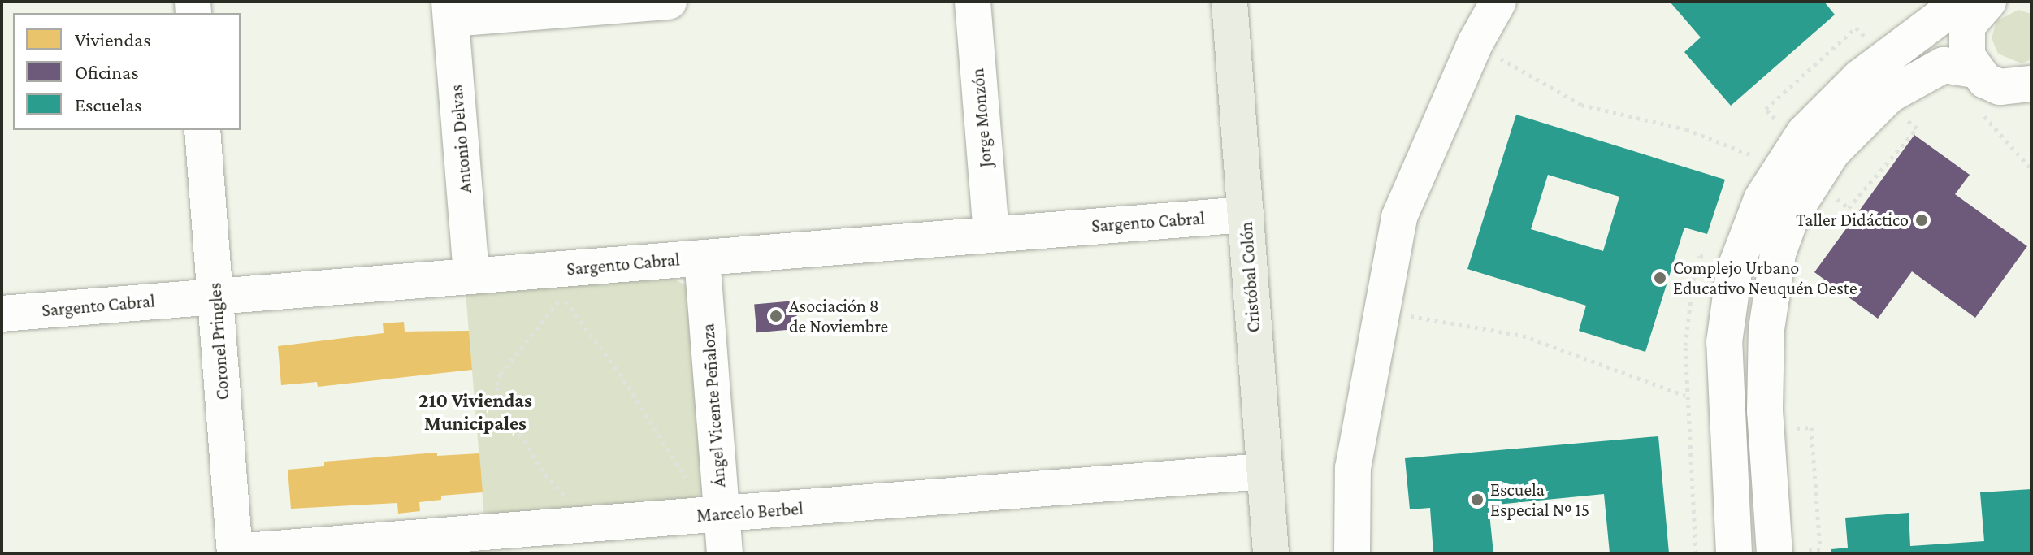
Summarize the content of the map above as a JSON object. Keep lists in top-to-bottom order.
{
  "streets": {
    "main road": ["Cristóbal Colón"],
    "street": [
      "Jorge Monzón",
      "Antonio Delvas",
      "Sargento Cabral",
      "Coronel Pringles",
      "Ángel Vicente Peñaloza",
      "Marcelo Berbel"
    ]
  },
  "crossings": [
    ["Jorge Monzón", "Sargento Cabral"],
    ["Antonio Delvas", "Sargento Cabral"],
    ["Sargento Cabral", "Cristóbal Colón"],
    ["Sargento Cabral", "Coronel Pringles"],
    ["Sargento Cabral", "Ángel Vicente Peñaloza"],
    ["Cristóbal Colón", "Marcelo Berbel"],
    ["Coronel Pringles", "Marcelo Berbel"],
    ["Ángel Vicente Peñaloza", "Marcelo Berbel"]
  ],
  "districts": ["210 Viviendas Municipales"],
  "places": [
    "Taller Didáctico",
    "Complejo Urbano Educativo Neuquén Oeste",
    "Asociación 8 de Noviembre",
    "Escuela Especial Nº 15"
  ],
  "legend": ["Viviendas", "Oficinas", "Escuelas"]
}
